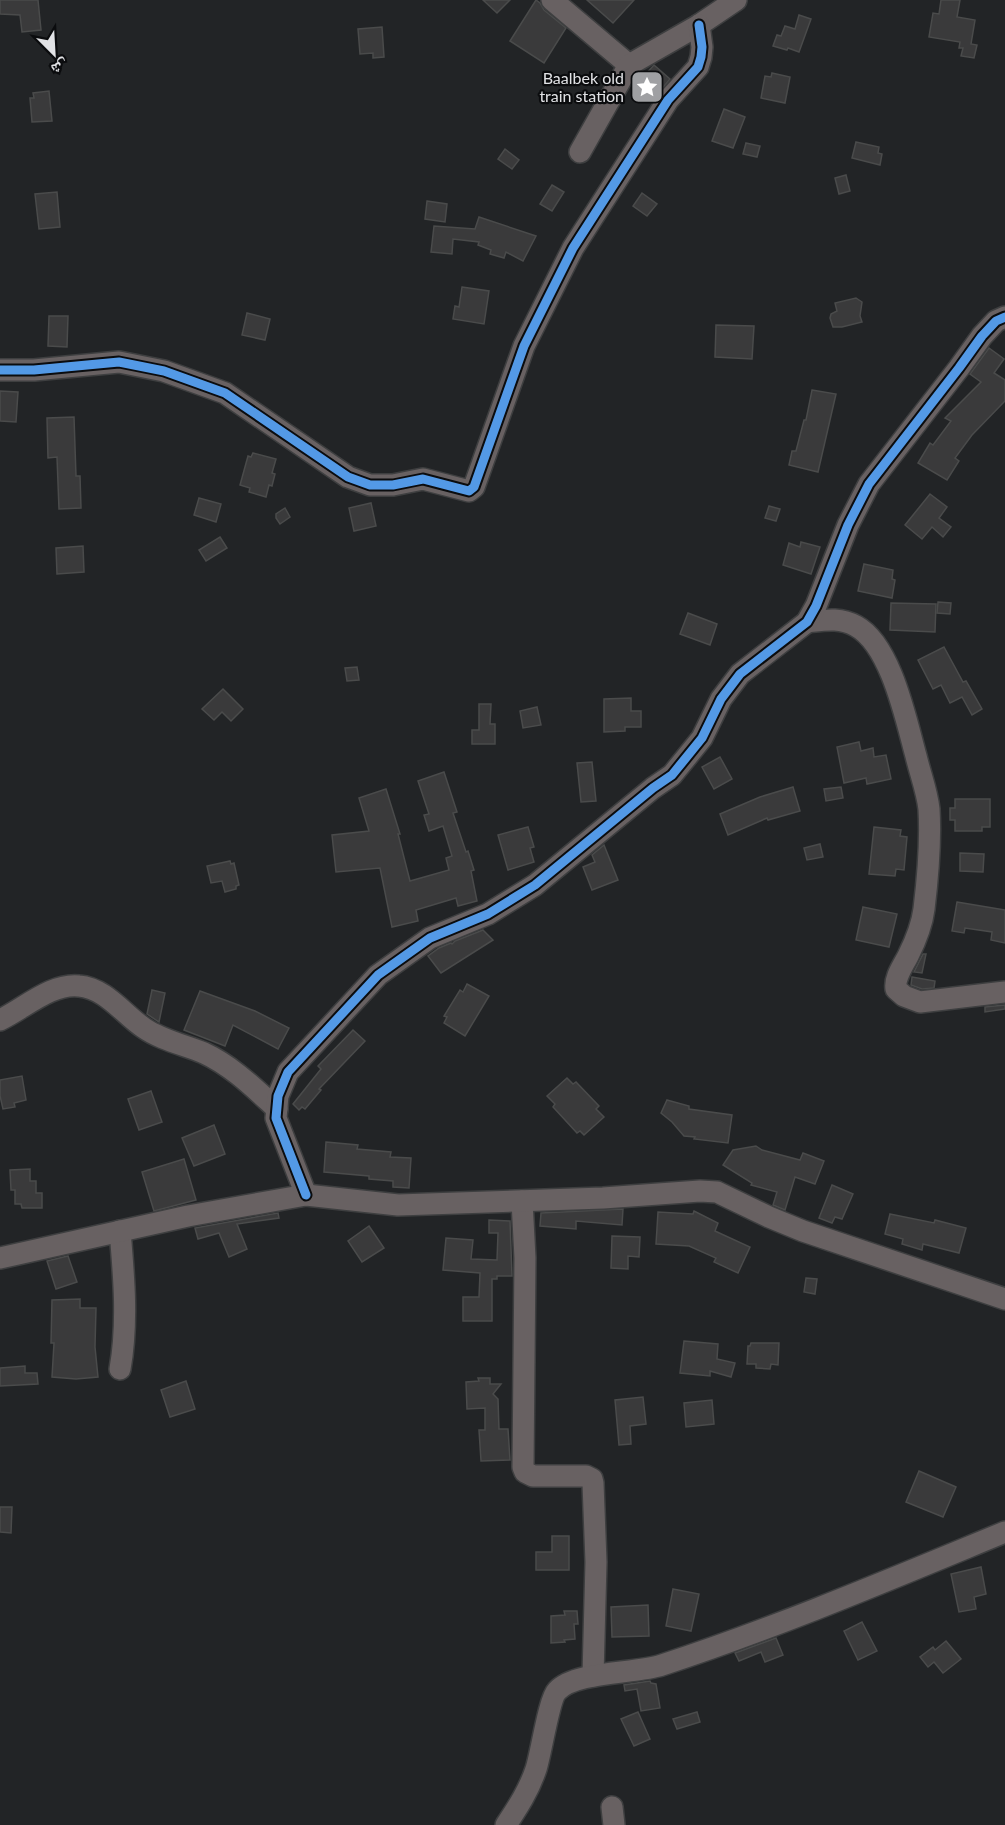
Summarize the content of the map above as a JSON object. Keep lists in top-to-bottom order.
{
  "places": {
    "place": ["Baalbek old train station"]
  },
  "north": "bottom right"
}
